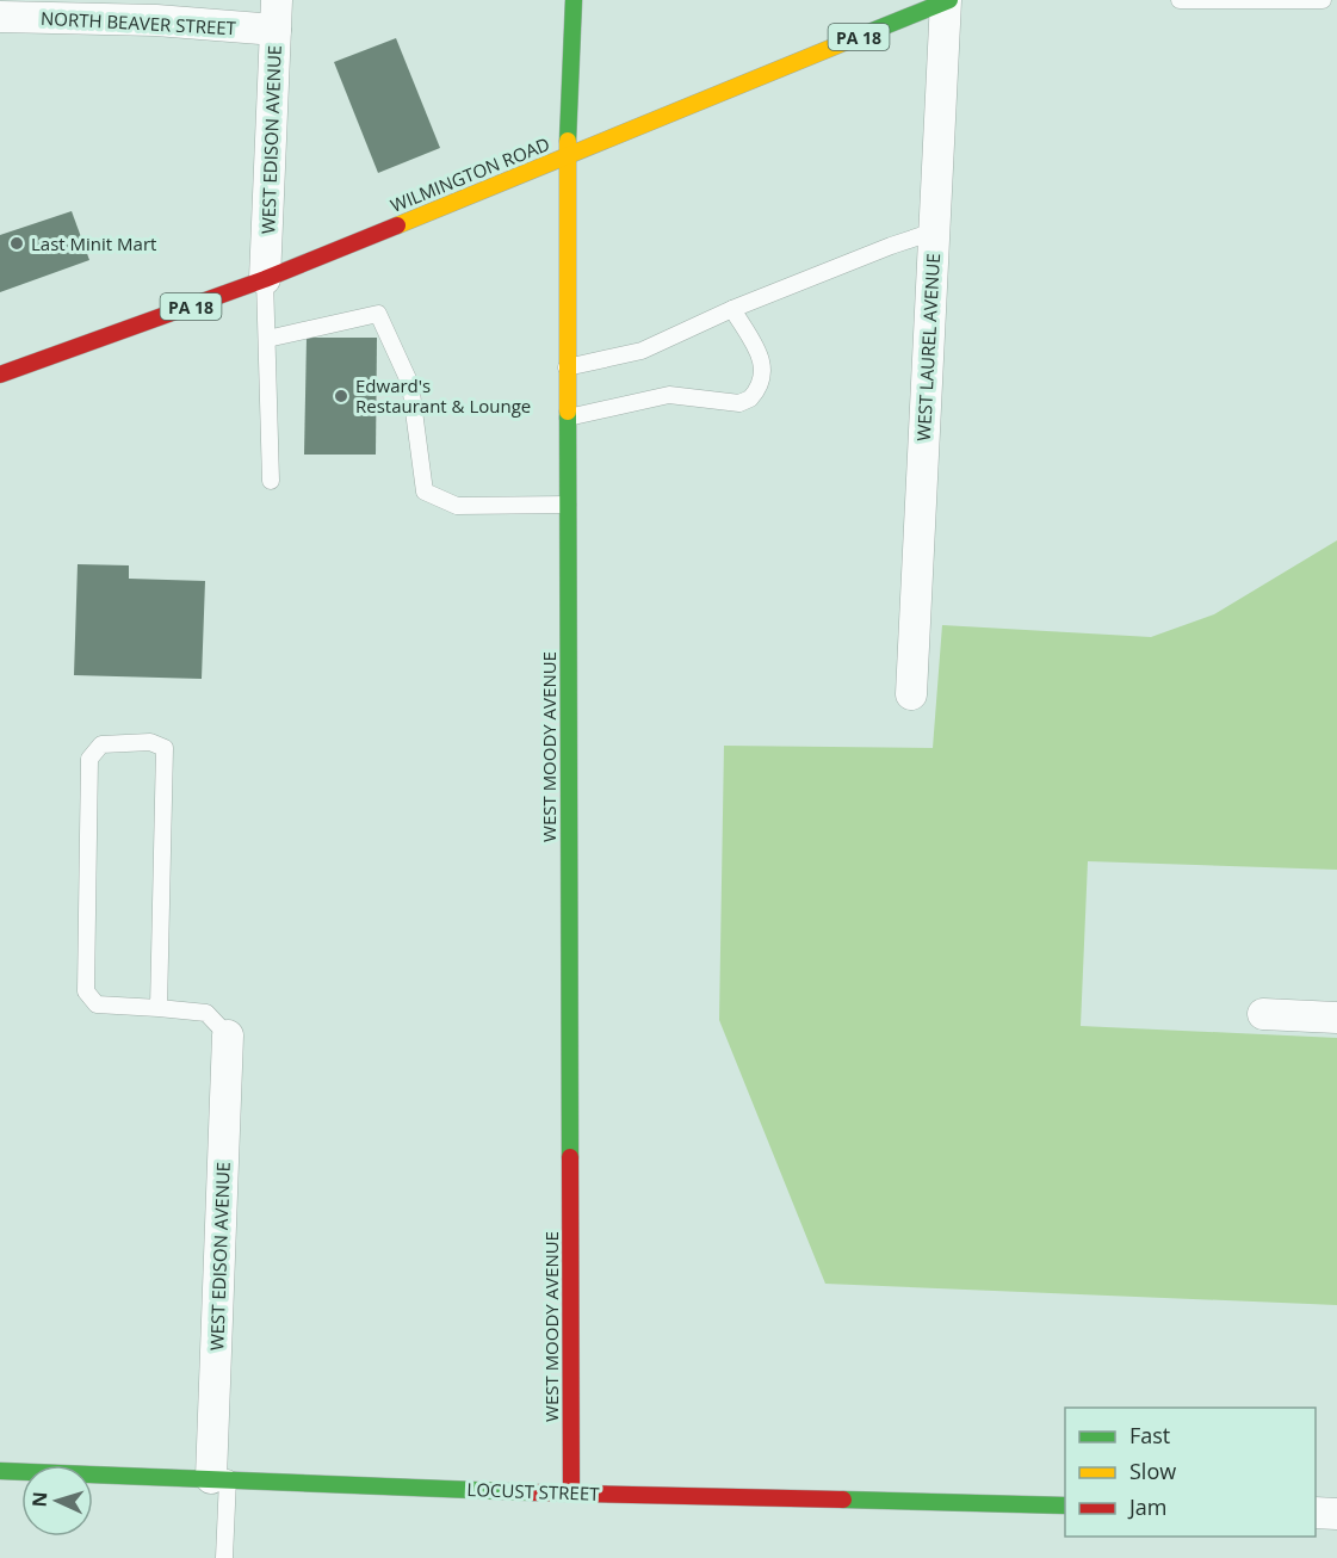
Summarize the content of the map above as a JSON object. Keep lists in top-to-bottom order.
{
  "streets": {
    "street": [
      "NORTH BEAVER STREET",
      "PA 18",
      "WEST EDISON AVENUE",
      "WILMINGTON ROAD",
      "WEST LAUREL AVENUE",
      "WEST MOODY AVENUE",
      "LOCUST STREET"
    ]
  },
  "crossings": [
    ["NORTH BEAVER STREET", "WEST EDISON AVENUE"],
    ["WEST EDISON AVENUE", "WILMINGTON ROAD"],
    ["WEST EDISON AVENUE", "LOCUST STREET"],
    ["WILMINGTON ROAD", "WEST LAUREL AVENUE"],
    ["WILMINGTON ROAD", "WEST MOODY AVENUE"],
    ["WEST MOODY AVENUE", "LOCUST STREET"]
  ],
  "places": ["Last Minit Mart", "Edward's Restaurant & Lounge"],
  "legend": ["Fast", "Slow", "Jam"],
  "north": "left"
}
